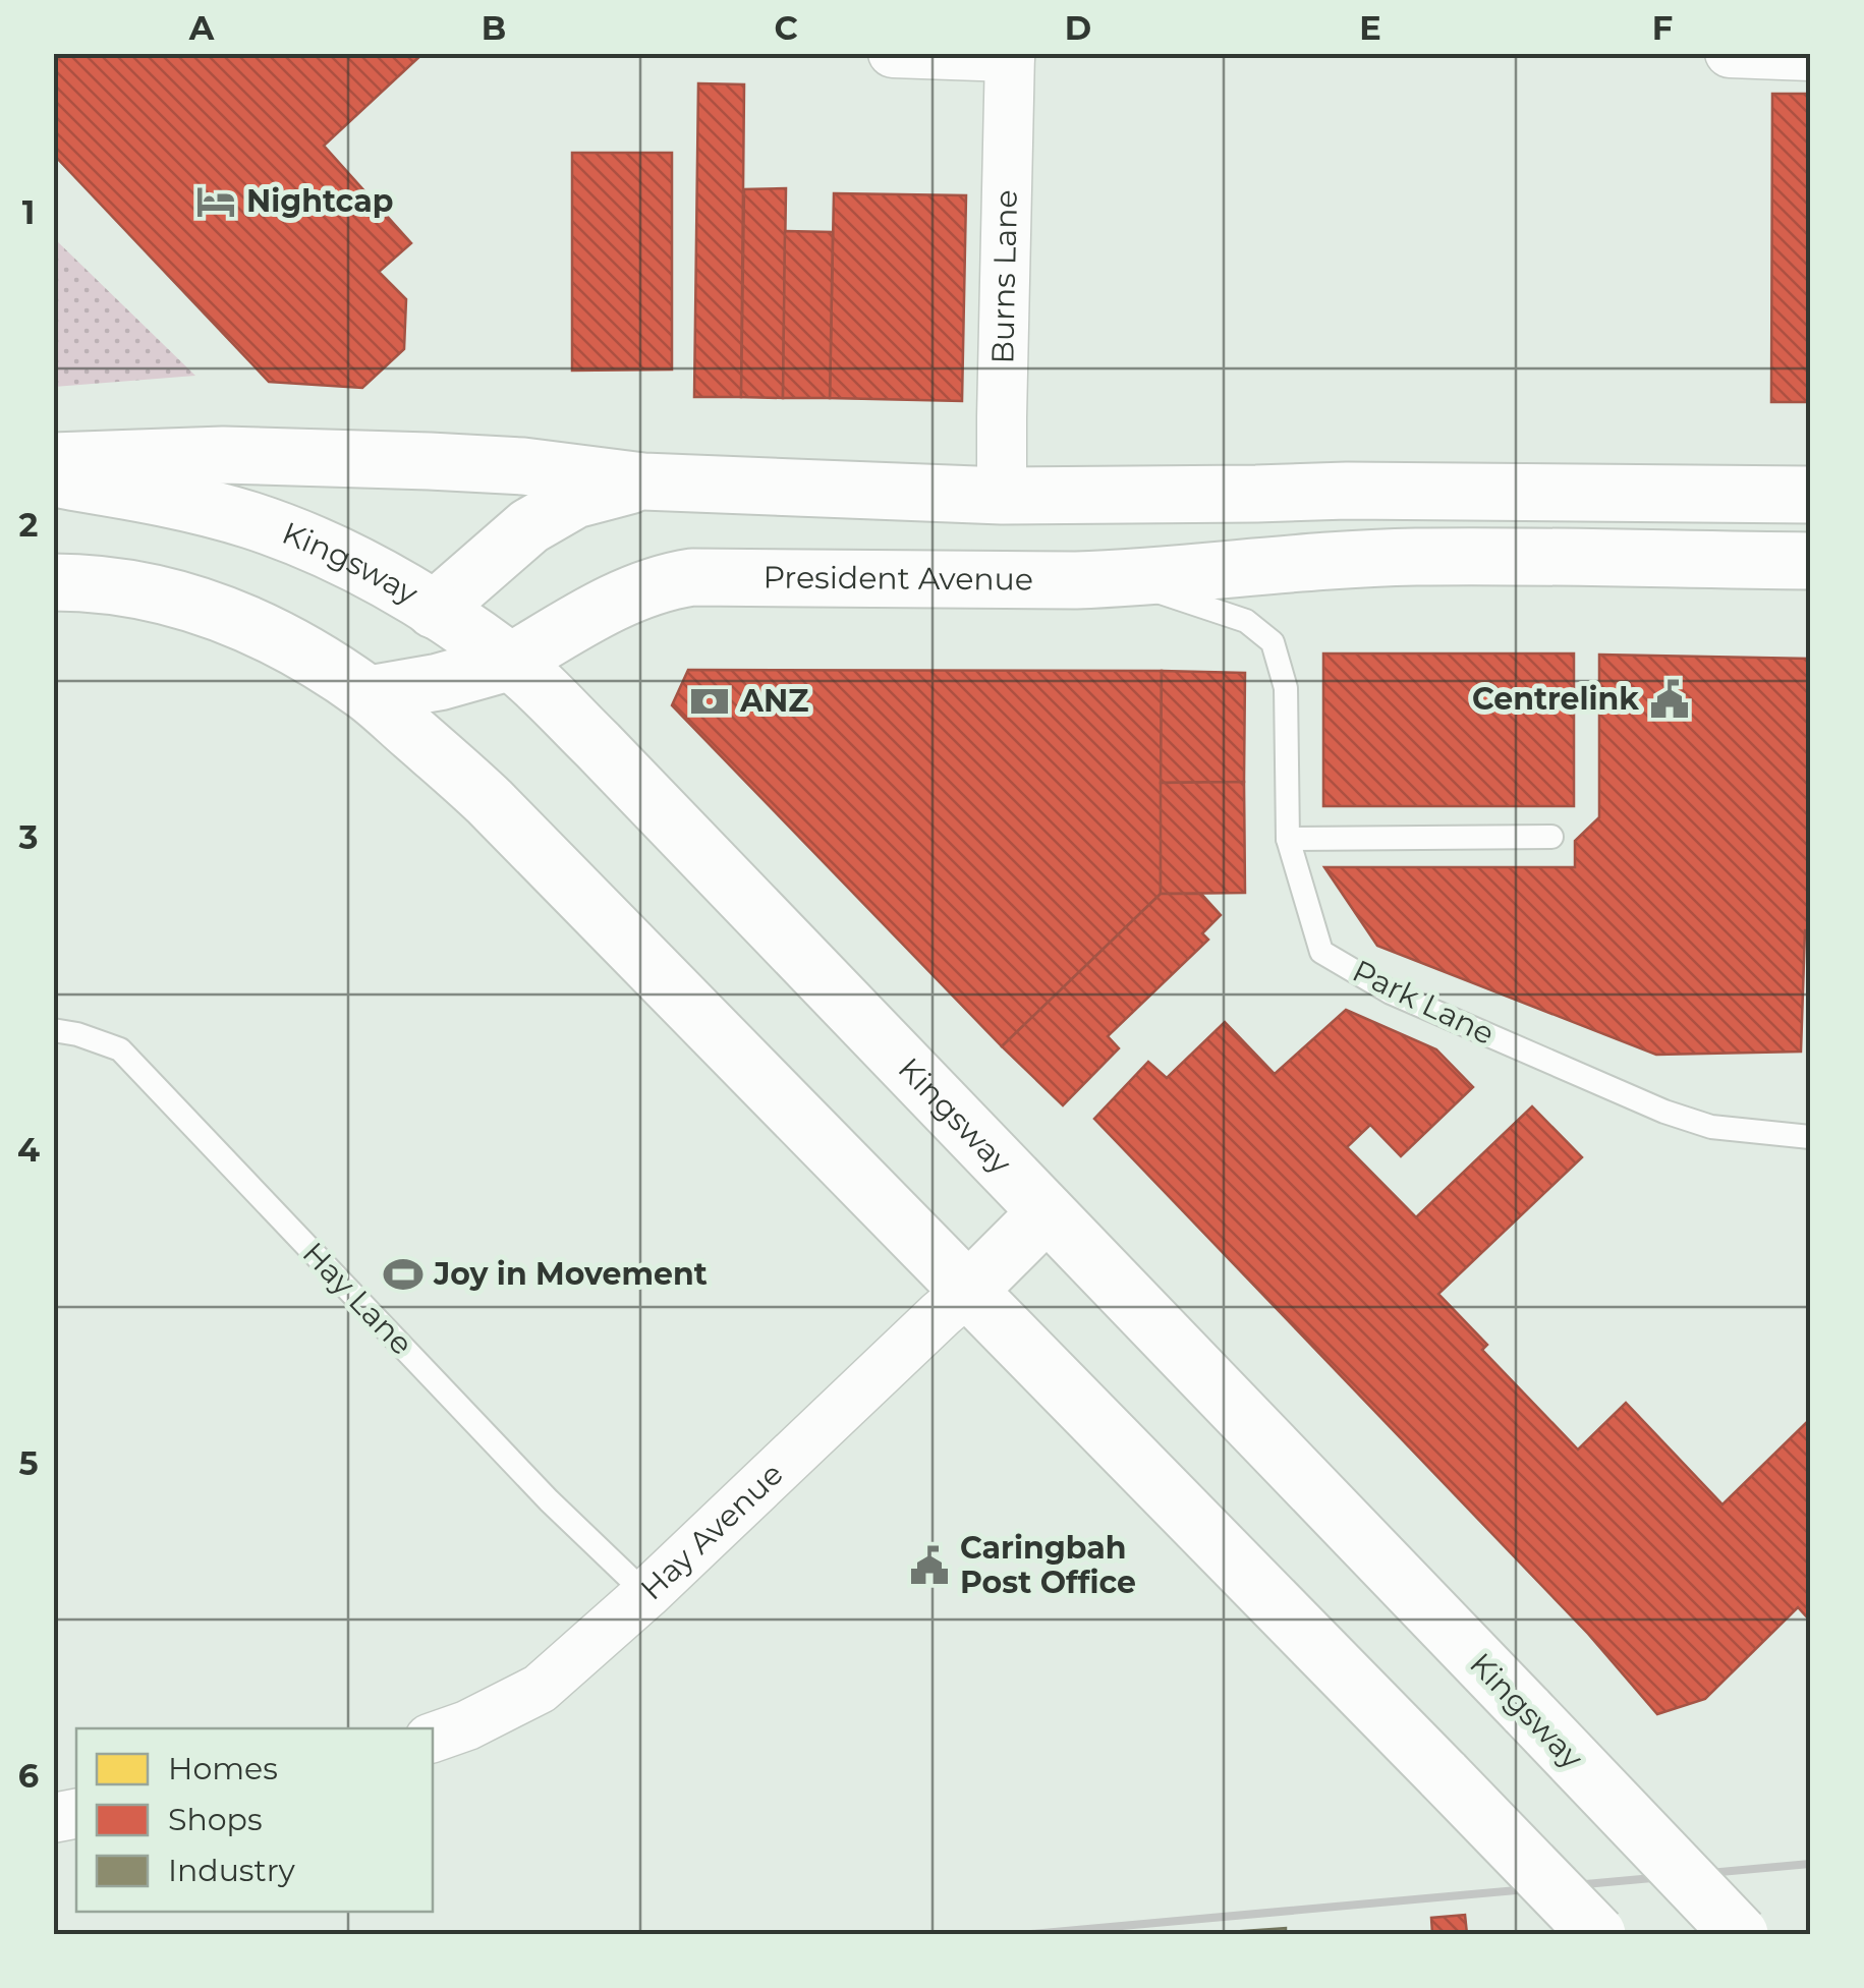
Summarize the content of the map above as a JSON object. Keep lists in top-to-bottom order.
{
  "streets": {
    "main road": ["Kingsway", "President Avenue"],
    "street": ["Burns Lane", "Hay Avenue"],
    "lane": ["Park Lane", "Hay Lane"]
  },
  "crossings": [
    ["Kingsway", "President Avenue"],
    ["President Avenue", "Park Lane"],
    ["Hay Lane", "Hay Avenue"]
  ],
  "places": {
    "hotel": ["Nightcap"],
    "public building": ["Centrelink", "Caringbah Post Office"],
    "bank": ["ANZ"],
    "sports": ["Joy in Movement"]
  },
  "legend": ["Homes", "Shops", "Industry"],
  "grid": {
    "columns": [
      "A",
      "B",
      "C",
      "D",
      "E",
      "F"
    ],
    "rows": [
      "1",
      "2",
      "3",
      "4",
      "5",
      "6"
    ]
  }
}
